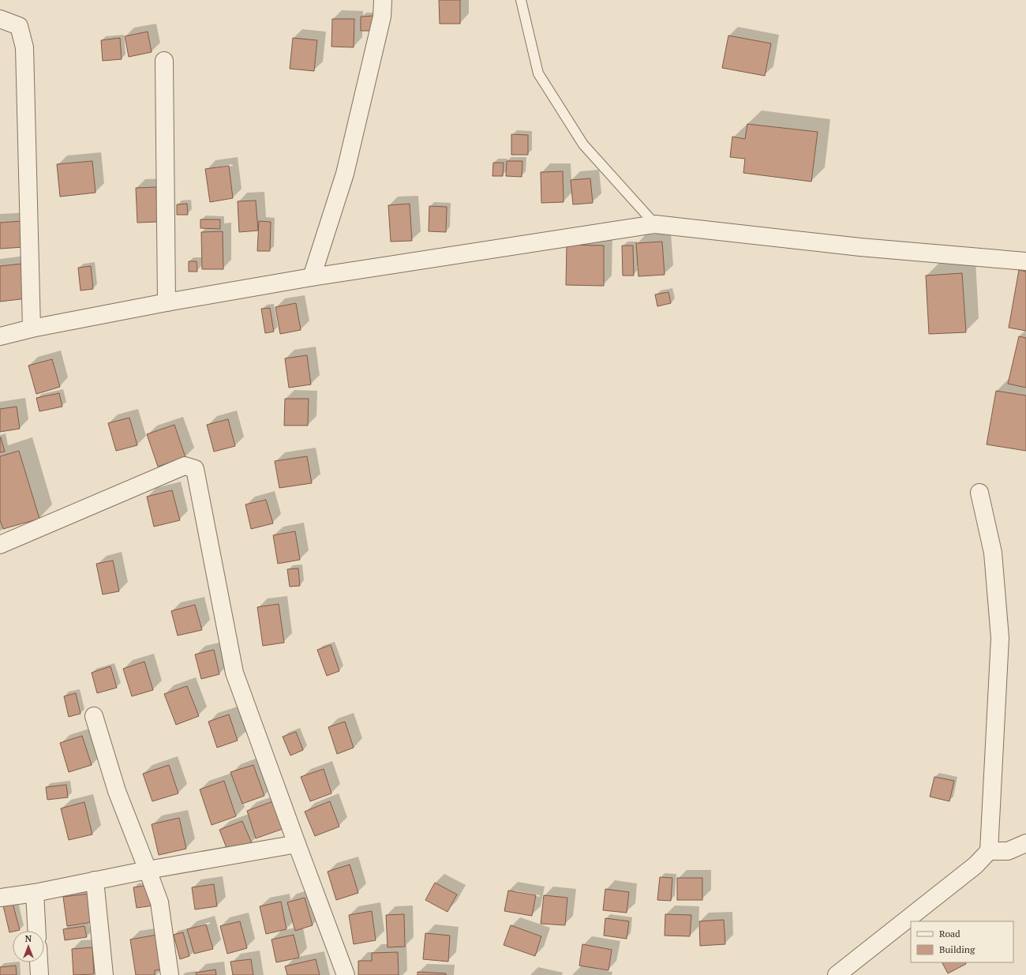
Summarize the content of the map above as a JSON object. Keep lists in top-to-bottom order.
{
  "legend": ["Road", "Building"],
  "north": "top"
}
